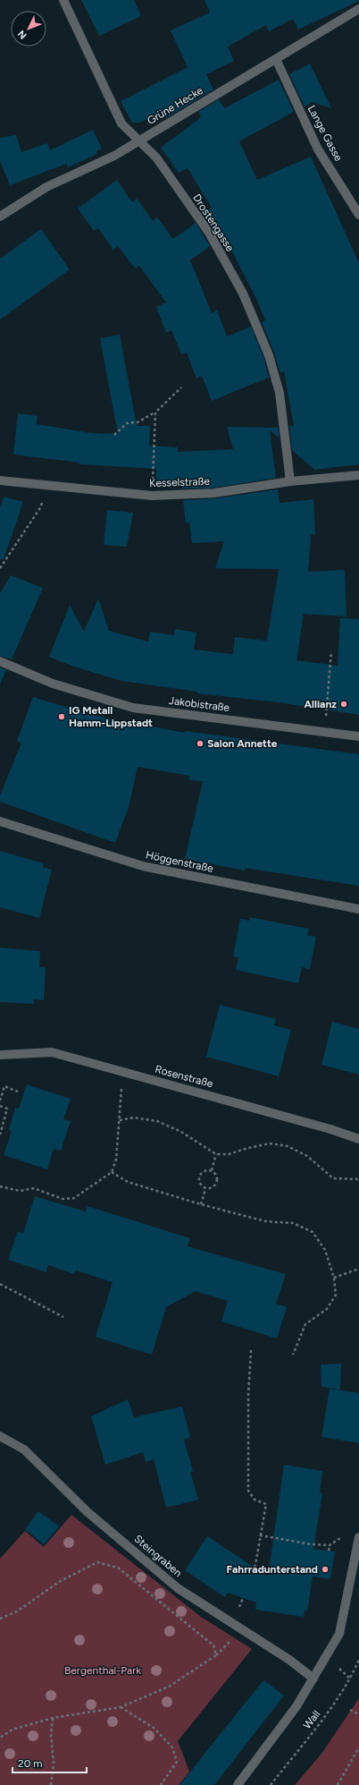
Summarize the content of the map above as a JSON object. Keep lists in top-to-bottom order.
{
  "streets": {
    "street": [
      "Grüne Hecke",
      "Lange Gasse",
      "Drostengasse",
      "Kesselstraße",
      "Jakobistraße",
      "Höggenstraße",
      "Rosenstraße",
      "Steingraben"
    ],
    "path": ["Wall"]
  },
  "crossings": [
    ["Grüne Hecke", "Lange Gasse"],
    ["Grüne Hecke", "Drostengasse"],
    ["Drostengasse", "Kesselstraße"]
  ],
  "parks": ["Bergenthal-Park"],
  "places": [
    "Allianz",
    "IG Metall Hamm-Lippstadt",
    "Salon Annette",
    "Fahrradunterstand"
  ],
  "scale_bar": "20 m",
  "north": "bottom left"
}
